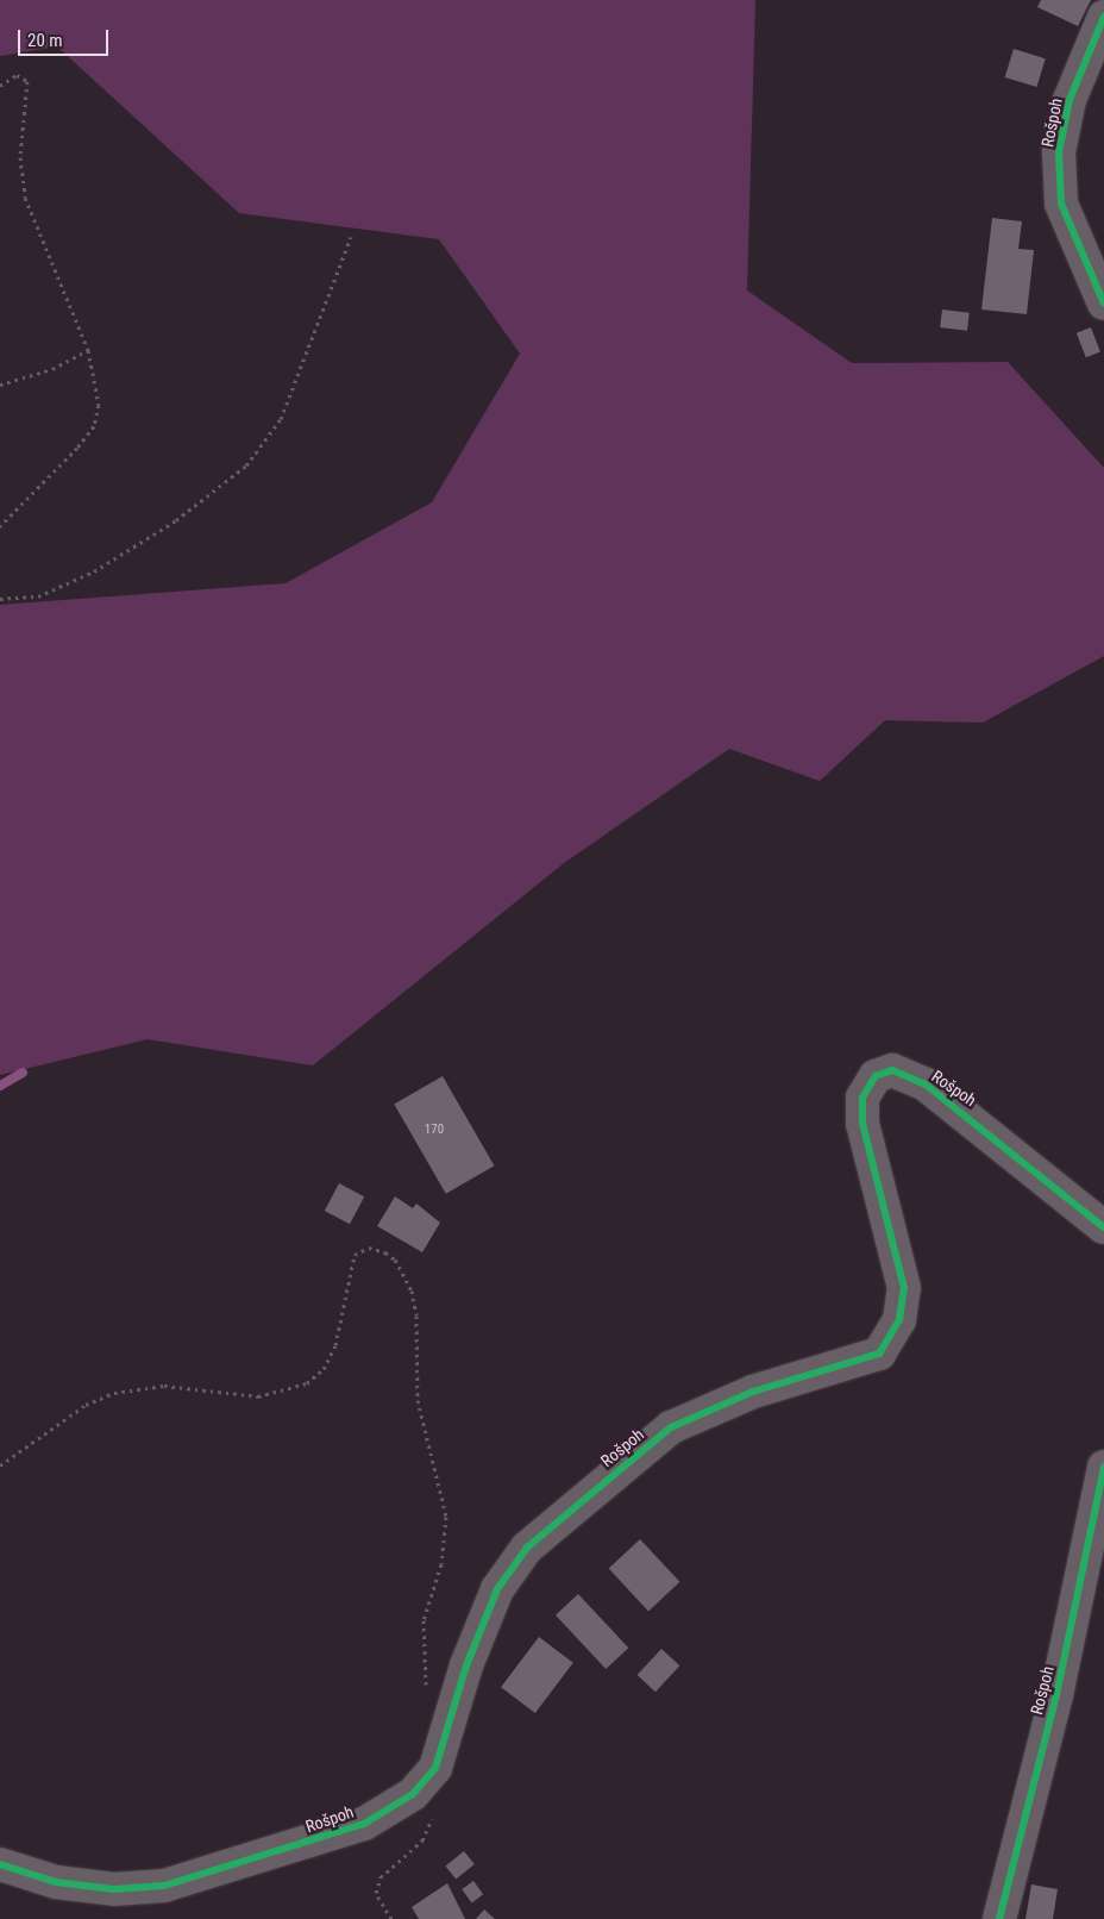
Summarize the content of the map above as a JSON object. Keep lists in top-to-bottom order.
{
  "streets": {
    "street": ["Rošpoh"]
  },
  "house_numbers": ["170"],
  "scale_bar": "20 m"
}
